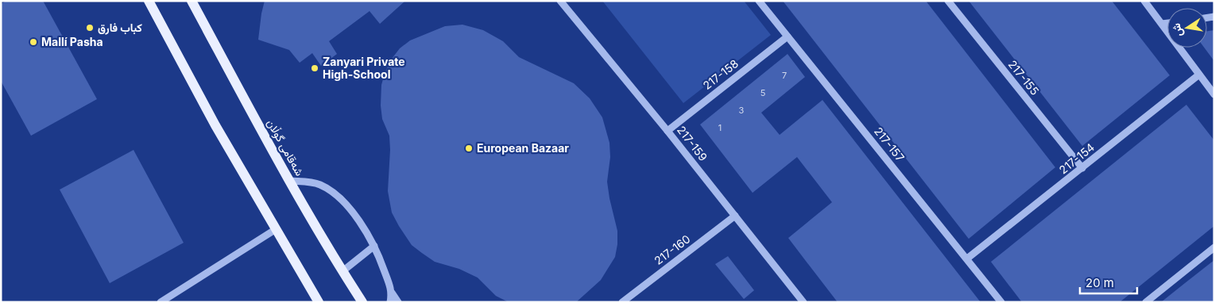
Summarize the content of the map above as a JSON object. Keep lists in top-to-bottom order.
{
  "streets": {
    "main road": ["شەقامی گوڵان"],
    "street": [
      "217-158",
      "217-155",
      "217-159",
      "217-157",
      "217-154",
      "217-160"
    ]
  },
  "crossings": [
    ["217-158", "217-159"],
    ["217-158", "217-157"],
    ["217-155", "217-154"],
    ["217-159", "217-160"],
    ["217-157", "217-154"]
  ],
  "places": [
    "كباب فارق",
    "Mallí Pasha",
    "Zanyari Private High-School",
    "European Bazaar"
  ],
  "house_numbers": [
    "7",
    "5",
    "3",
    "1"
  ],
  "scale_bar": "20 m",
  "north": "left"
}
